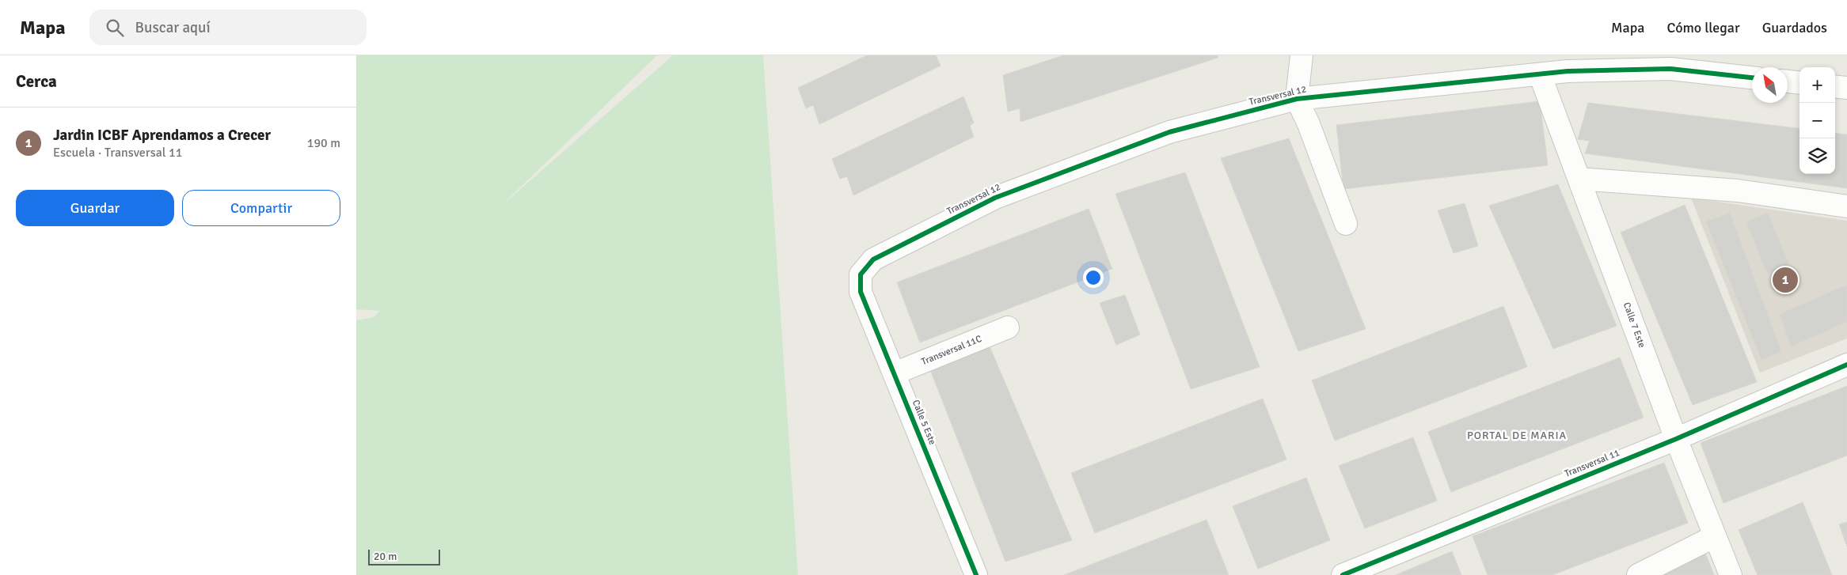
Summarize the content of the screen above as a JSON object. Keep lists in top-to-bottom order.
{
  "streets": {
    "street": [
      "Transversal 12",
      "Calle 7 Este",
      "Transversal 11C",
      "Calle 5 Este",
      "Transversal 11"
    ]
  },
  "crossings": [
    ["Transversal 12", "Calle 7 Este"],
    ["Transversal 12", "Calle 5 Este"],
    ["Calle 7 Este", "Transversal 11"],
    ["Transversal 11C", "Calle 5 Este"]
  ],
  "districts": ["PORTAL DE MARIA"],
  "scale_bar": "20 m",
  "north": "top left",
  "page": {
    "header": "Mapa",
    "search": "Buscar aquí",
    "nav": ["Mapa", "Cómo llegar", "Guardados"],
    "heading": "Cerca",
    "map_buttons": ["+", "−"],
    "list": [
      {
        "mark": "1",
        "name": "Jardin ICBF Aprendamos a Crecer",
        "note": "Escuela · Transversal 11",
        "value": "190 m"
      }
    ],
    "buttons": ["Guardar", "Compartir"],
    "pins": "1",
    "scale": "20 m"
  }
}
